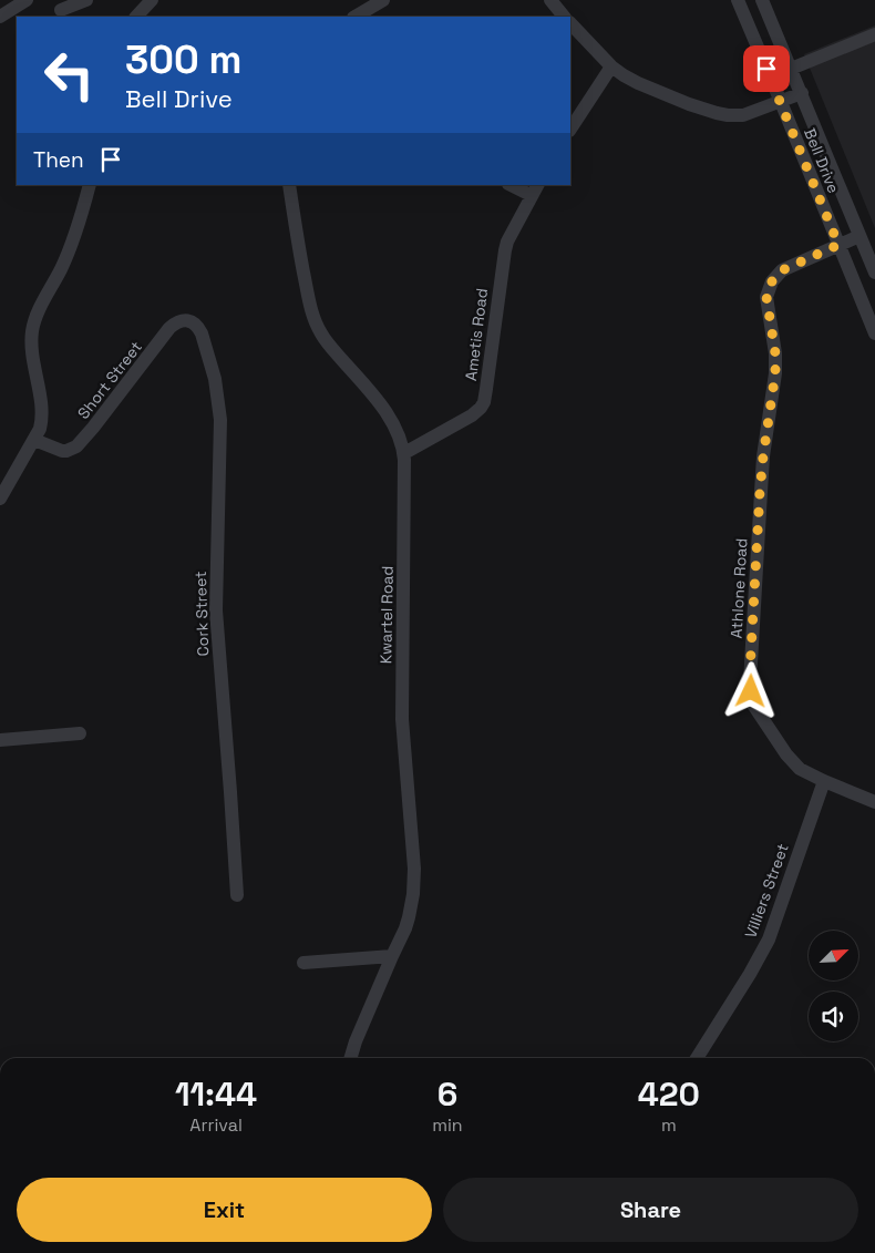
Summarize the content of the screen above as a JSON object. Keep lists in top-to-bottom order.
{
  "streets": {
    "street": [
      "Bell Drive",
      "Ametis Road",
      "Short Street",
      "Athlone Road",
      "Cork Street",
      "Kwartel Road",
      "Villiers Street"
    ]
  },
  "crossings": [
    ["Bell Drive", "Athlone Road"],
    ["Ametis Road", "Kwartel Road"],
    ["Short Street", "Cork Street"],
    ["Athlone Road", "Villiers Street"]
  ],
  "north": "top right",
  "page": {
    "turn": ["300 m", "Bell Drive"],
    "then": "Then",
    "eta": [
      "11:44",
      "Arrival",
      "6",
      "min",
      "420",
      "m"
    ],
    "buttons": ["Exit", "Share"]
  }
}
